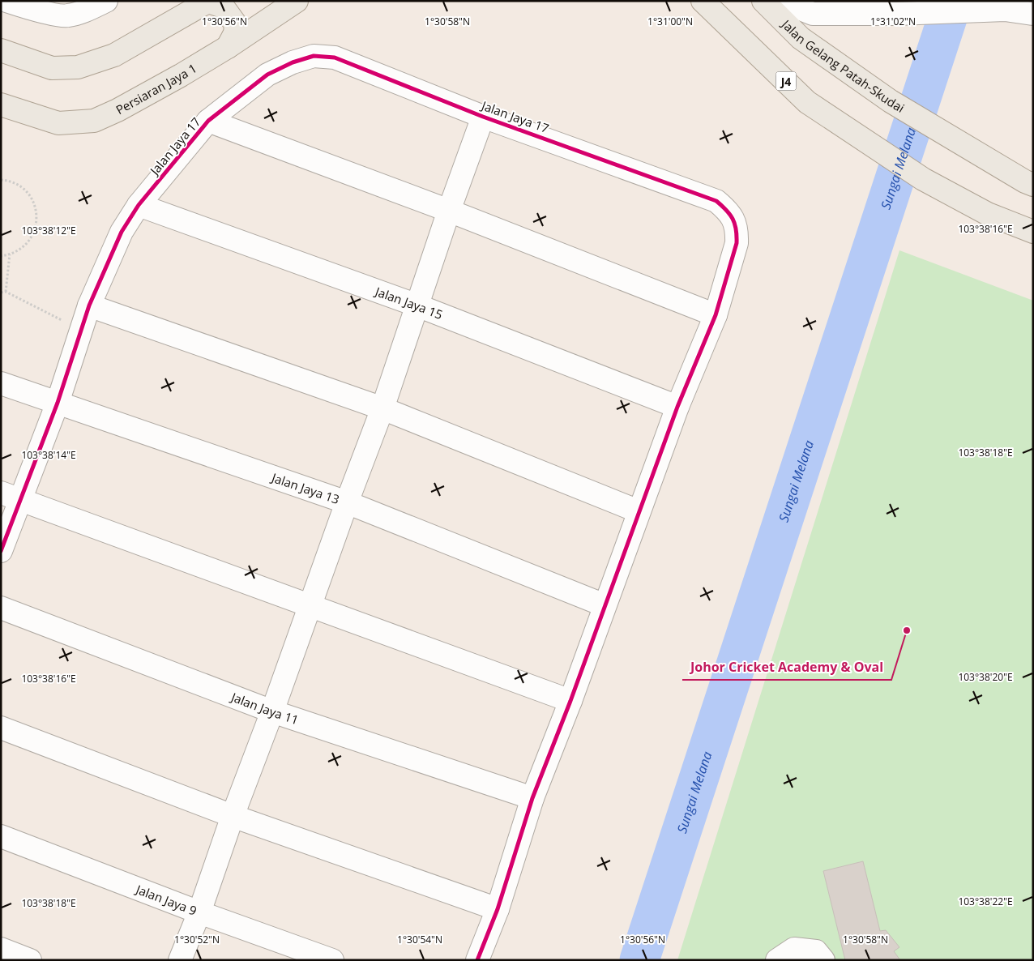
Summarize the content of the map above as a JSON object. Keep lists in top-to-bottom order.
{
  "streets": {
    "main road": ["Jalan Gelang Patah-Skudai", "J4", "Persiaran Jaya 1"],
    "street": [
      "Jalan Jaya 17",
      "Jalan Jaya 15",
      "Jalan Jaya 13",
      "Jalan Jaya 11",
      "Jalan Jaya 9"
    ]
  },
  "crossings": [
    ["Jalan Jaya 17", "Jalan Jaya 15"],
    ["Jalan Jaya 17", "Jalan Jaya 13"]
  ],
  "water": ["Sungai Melana"],
  "places": ["Johor Cricket Academy & Oval"],
  "coordinates": [
    "1°31'00\"N",
    "1°31'02\"N",
    "1°30'56\"N",
    "1°30'58\"N",
    "103°38'16\"E",
    "103°38'12\"E",
    "103°38'18\"E",
    "103°38'14\"E",
    "103°38'20\"E",
    "103°38'22\"E",
    "1°30'52\"N",
    "1°30'54\"N"
  ]
}
